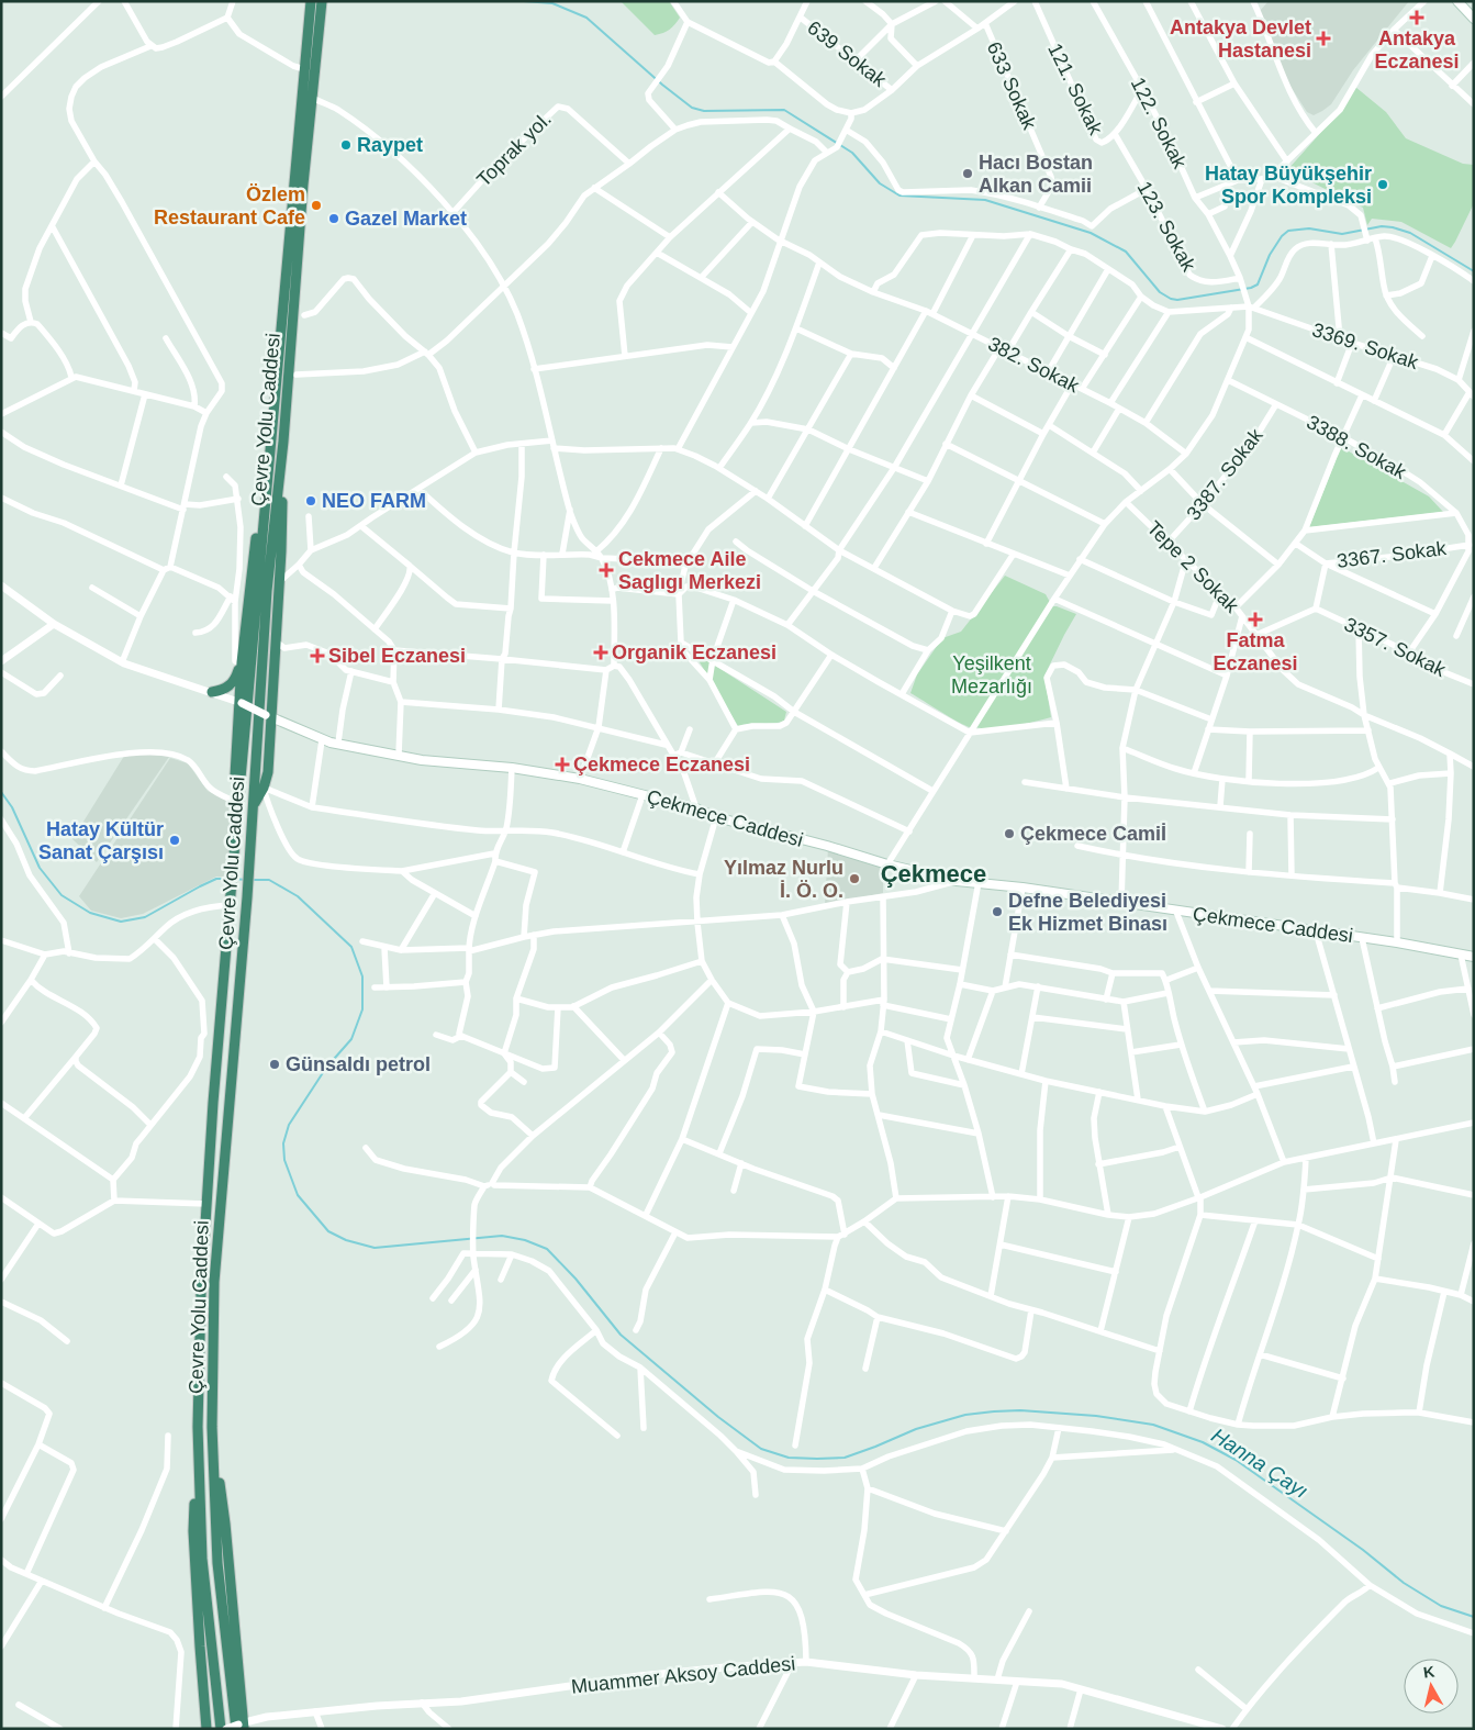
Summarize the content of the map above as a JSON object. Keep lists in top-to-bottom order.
{
  "streets": {
    "highway": ["Çevre Yolu Caddesi"],
    "main road": ["Çekmece Caddesi"],
    "street": [
      "639 Sokak",
      "633 Sokak",
      "121. Sokak",
      "122. Sokak",
      "Toprak yol.",
      "123. Sokak",
      "3369. Sokak",
      "382. Sokak",
      "3388. Sokak",
      "3387. Sokak",
      "3367. Sokak",
      "Tepe 2 Sokak",
      "3357. Sokak",
      "Muammer Aksoy Caddesi"
    ]
  },
  "crossings": [
    ["121. Sokak", "122. Sokak"],
    ["121. Sokak", "123. Sokak"],
    ["122. Sokak", "123. Sokak"],
    ["122. Sokak", "3369. Sokak"],
    ["Çevre Yolu Caddesi", "Muammer Aksoy Caddesi"],
    ["3388. Sokak", "3387. Sokak"],
    ["3387. Sokak", "Tepe 2 Sokak"],
    ["3367. Sokak", "3357. Sokak"]
  ],
  "districts": ["Çekmece"],
  "water": ["Hanna Çayı"],
  "parks": ["Yeşilkent Mezarlığı"],
  "places": {
    "health": [
      "Antakya Eczanesi",
      "Antakya Devlet Hastanesi",
      "Cekmece Aile Saglıgı Merkezi",
      "Fatma Eczanesi",
      "Organik Eczanesi",
      "Sibel Eczanesi",
      "Çekmece Eczanesi"
    ],
    "other": [
      "Raypet",
      "Hacı Bostan Alkan Camii",
      "Hatay Büyükşehir Spor Kompleksi",
      "Özlem Restaurant Cafe",
      "Gazel Market",
      "NEO FARM",
      "Çekmece Camiİ",
      "Hatay Kültür Sanat Çarşısı",
      "Yılmaz Nurlu İ. Ö. O.",
      "Defne Belediyesi Ek Hizmet Binası",
      "Günsaldı petrol"
    ]
  },
  "north": "top"
}
